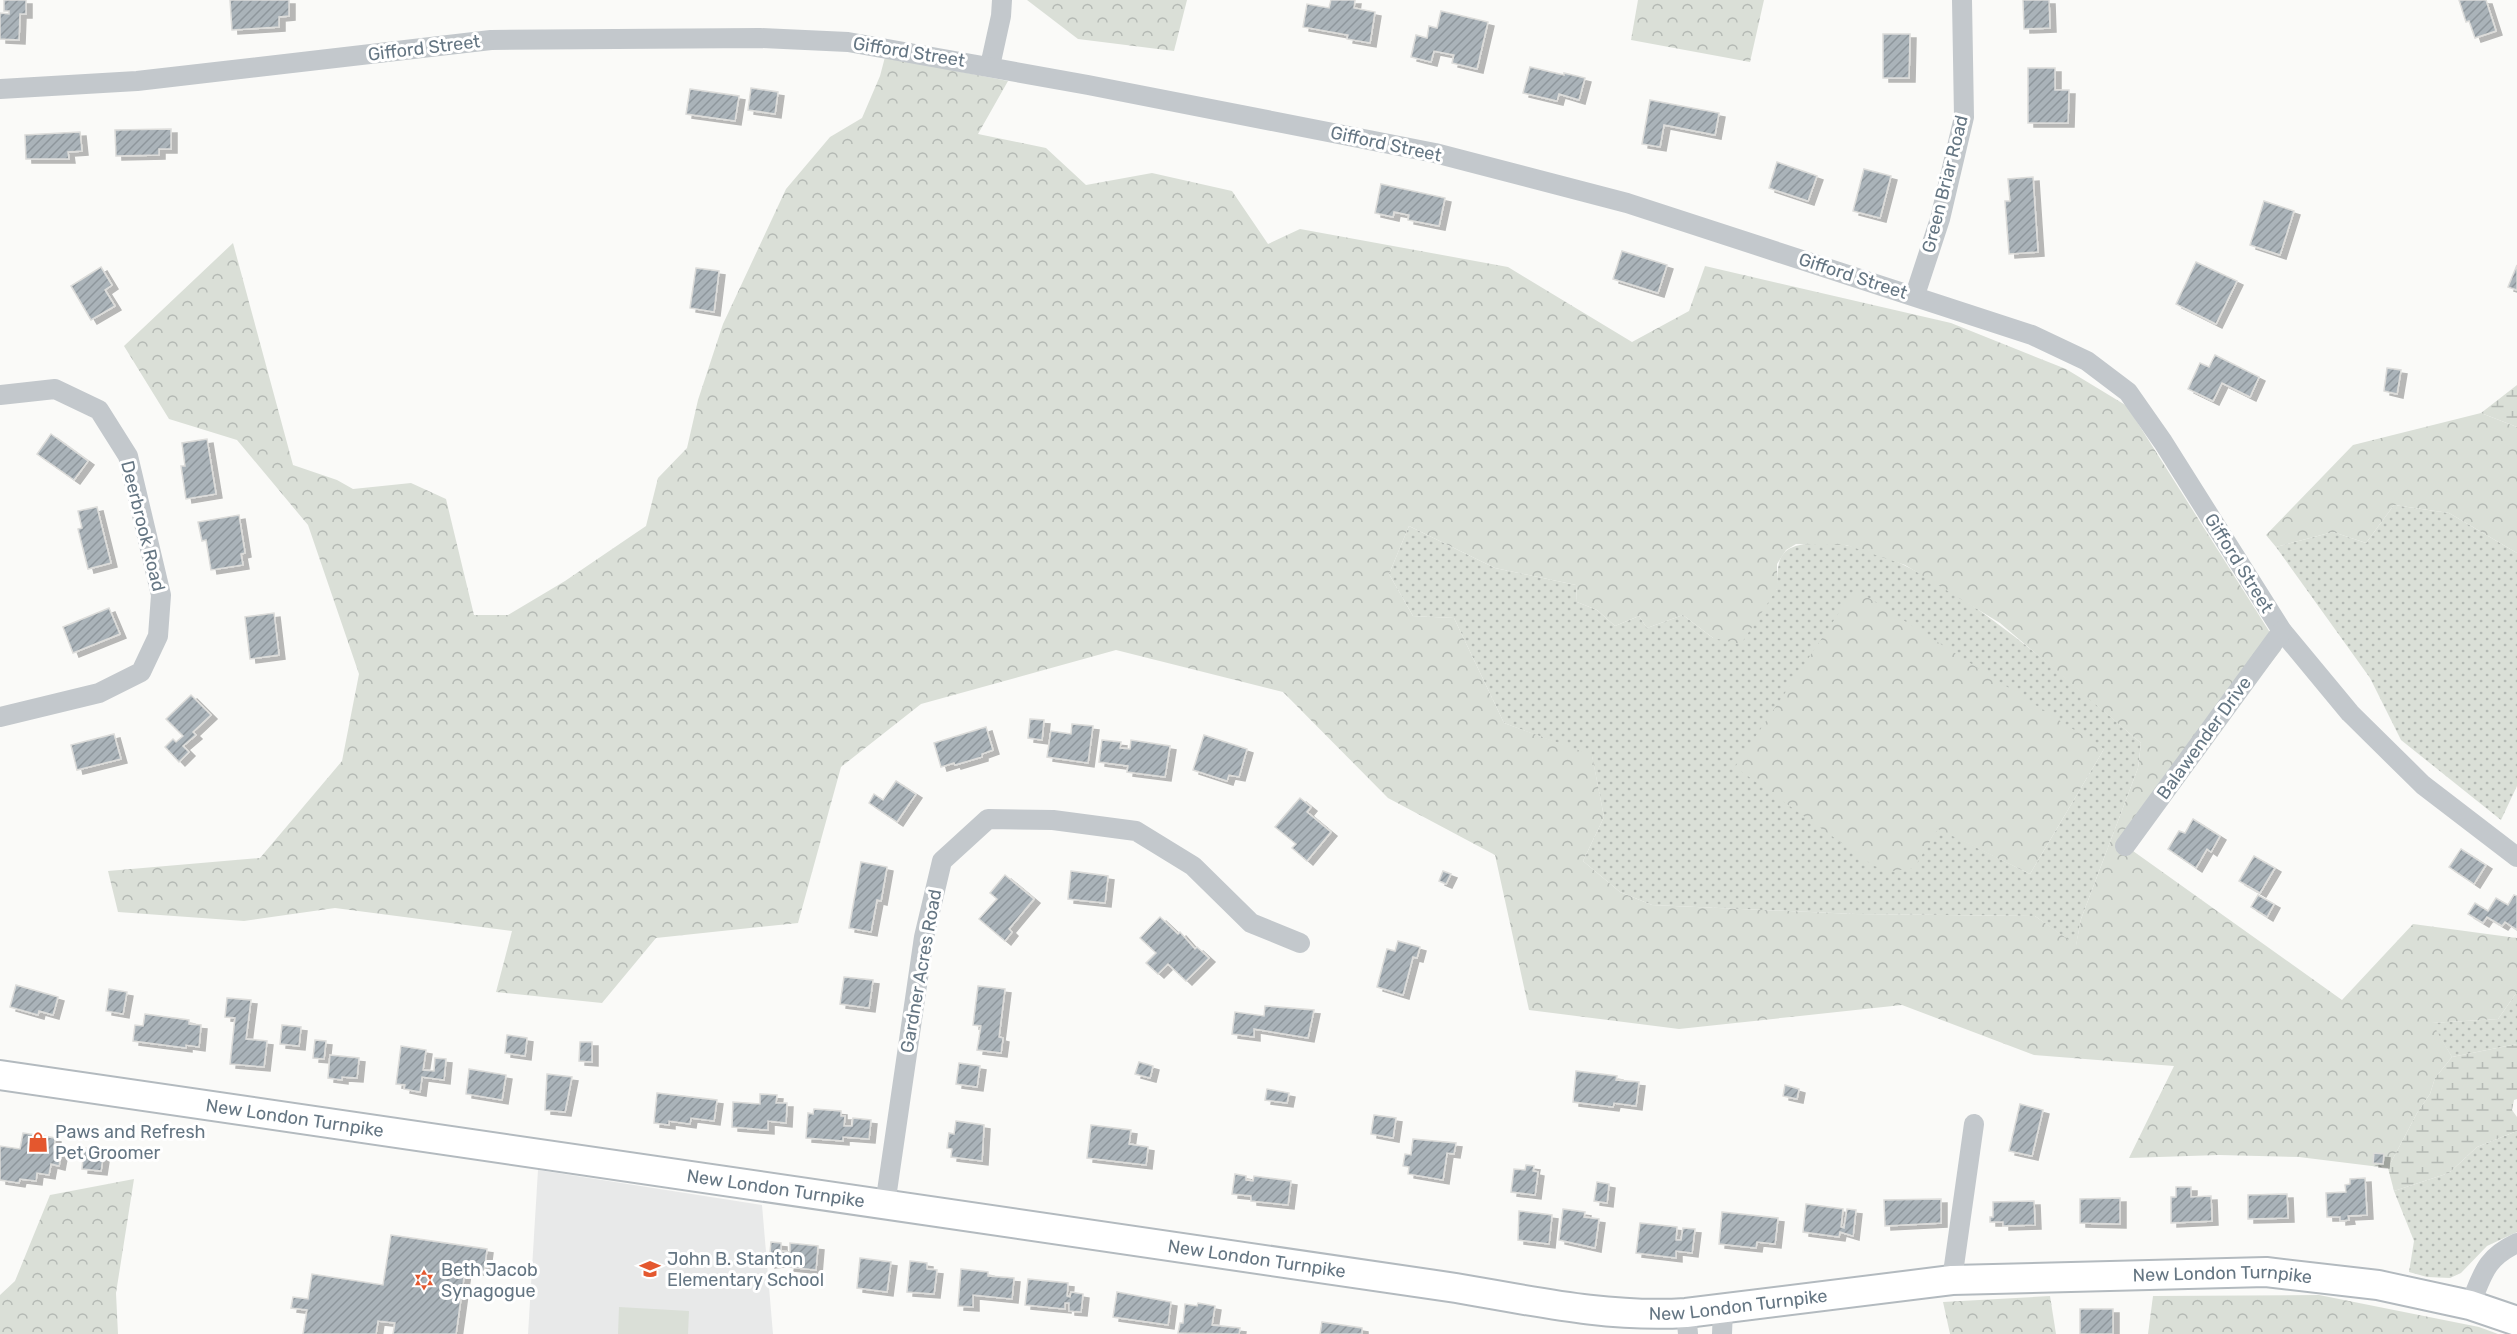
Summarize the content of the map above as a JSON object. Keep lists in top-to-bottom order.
{
  "streets": {
    "main road": ["New London Turnpike"],
    "street": [
      "Gifford Street",
      "Green Briar Road",
      "Deerbrook Road",
      "Balawender Drive",
      "Gardner Acres Road"
    ]
  },
  "crossings": [
    ["Gifford Street", "Green Briar Road"],
    ["Gifford Street", "Balawender Drive"],
    ["Gardner Acres Road", "New London Turnpike"]
  ],
  "places": {
    "shop": ["Paws and Refresh Pet Groomer"],
    "school or university": ["John B. Stanton Elementary School"],
    "synagogue": ["Beth Jacob Synagogue"]
  }
}
